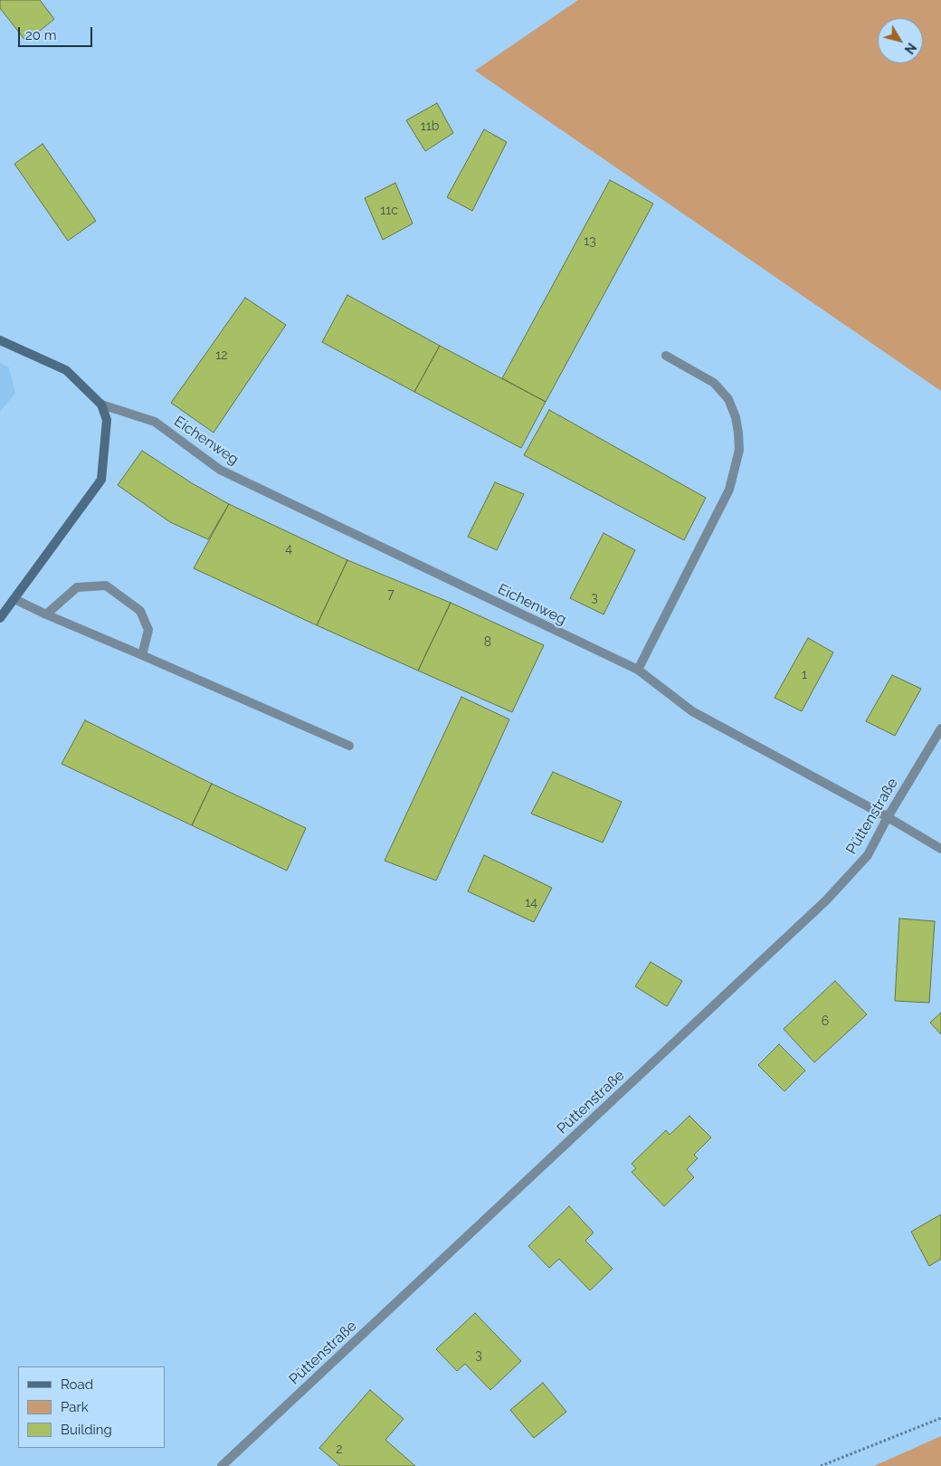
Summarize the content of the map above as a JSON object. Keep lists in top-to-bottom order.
{
  "streets": {
    "street": ["Eichenweg", "Püttenstraße"]
  },
  "crossings": [
    ["Eichenweg", "Püttenstraße"]
  ],
  "house_numbers": [
    "11b",
    "11c",
    "13",
    "12",
    "4",
    "7",
    "3",
    "8",
    "1",
    "14",
    "6",
    "3",
    "2"
  ],
  "legend": ["Road", "Park", "Building"],
  "scale_bar": "20 m",
  "north": "bottom right"
}
